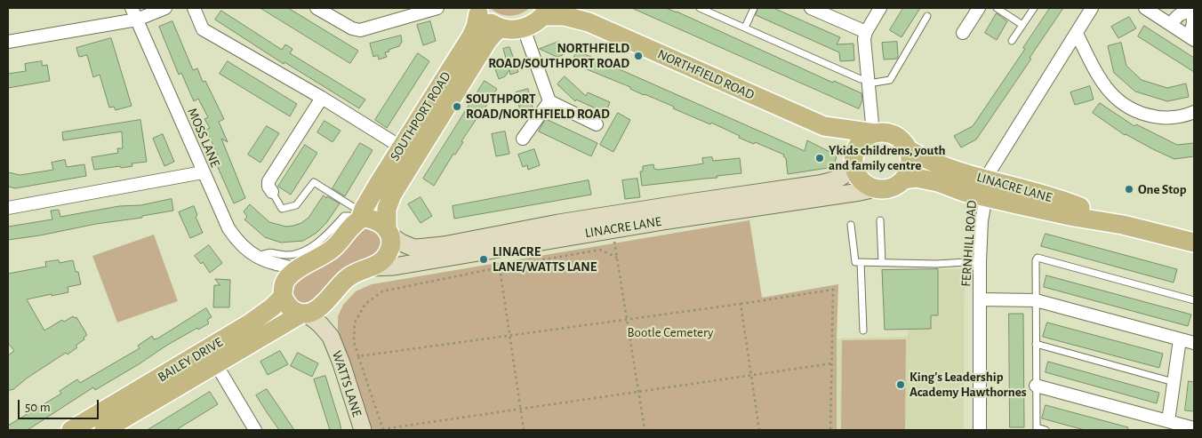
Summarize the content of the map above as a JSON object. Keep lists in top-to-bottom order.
{
  "streets": {
    "main road": [
      "NORTHFIELD ROAD",
      "SOUTHPORT ROAD",
      "LINACRE LANE",
      "BAILEY DRIVE"
    ],
    "street": ["MOSS LANE", "FERNHILL ROAD", "WATTS LANE"]
  },
  "crossings": [
    ["NORTHFIELD ROAD", "LINACRE LANE"],
    ["SOUTHPORT ROAD", "MOSS LANE"],
    ["SOUTHPORT ROAD", "LINACRE LANE"],
    ["SOUTHPORT ROAD", "BAILEY DRIVE"],
    ["MOSS LANE", "BAILEY DRIVE"],
    ["LINACRE LANE", "FERNHILL ROAD"],
    ["LINACRE LANE", "BAILEY DRIVE"],
    ["BAILEY DRIVE", "WATTS LANE"]
  ],
  "parks": ["Bootle Cemetery"],
  "places": [
    "NORTHFIELD ROAD/SOUTHPORT ROAD",
    "SOUTHPORT ROAD/NORTHFIELD ROAD",
    "Ykids childrens, youth and family centre",
    "One Stop",
    "LINACRE LANE/WATTS LANE",
    "King's Leadership Academy Hawthornes"
  ],
  "scale_bar": "50 m"
}
